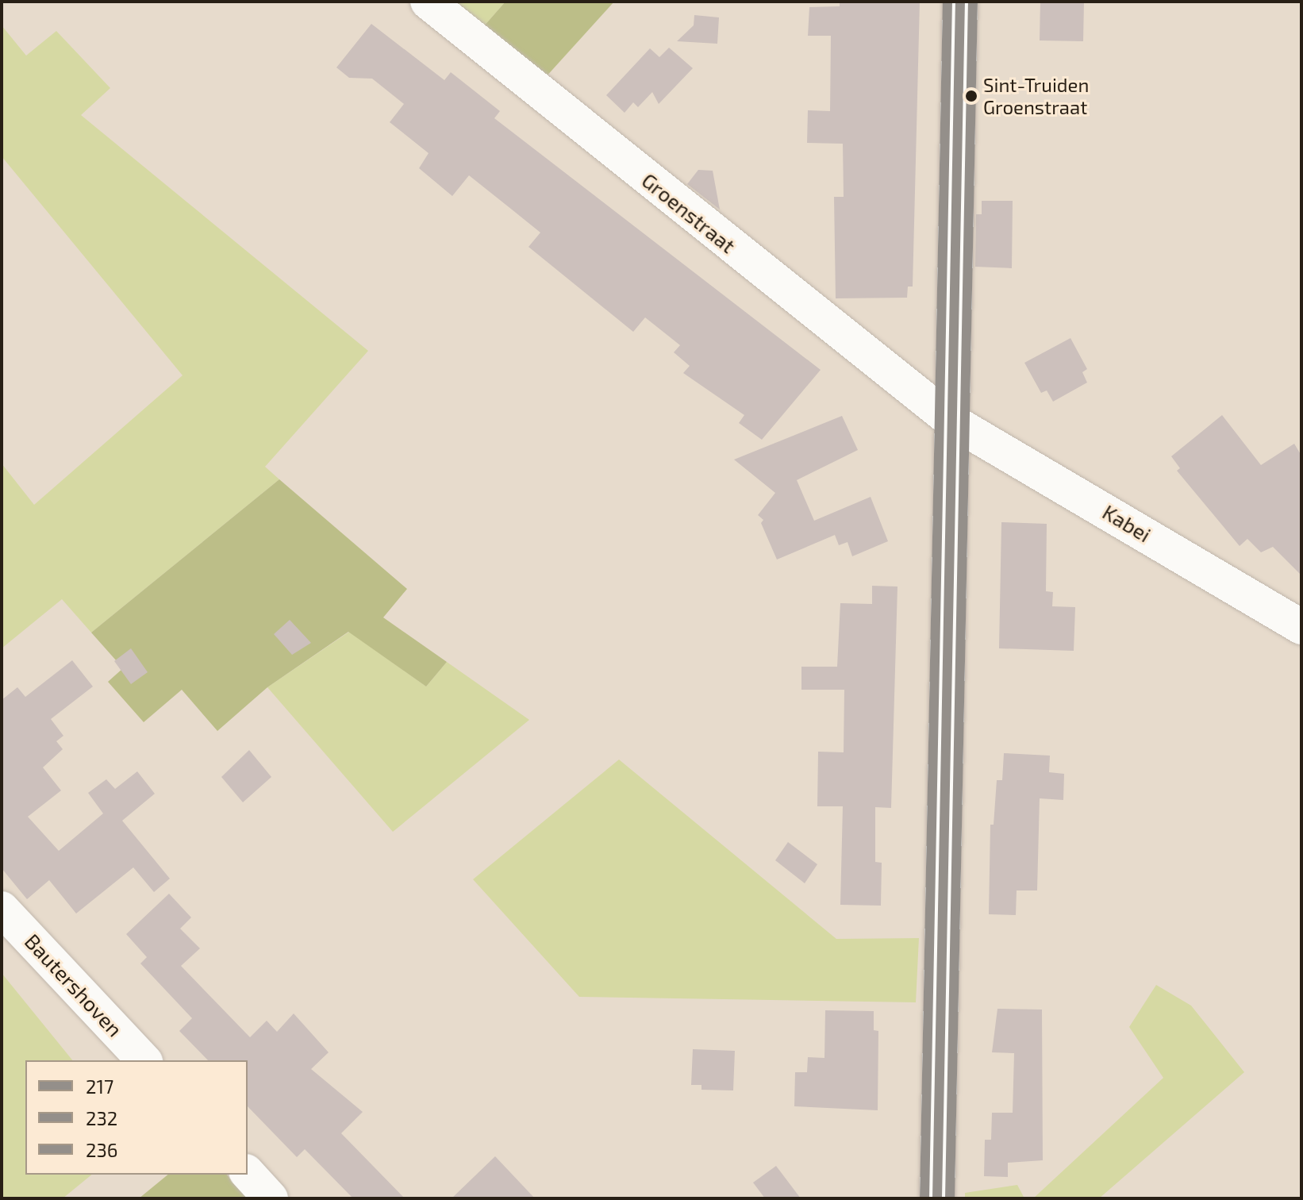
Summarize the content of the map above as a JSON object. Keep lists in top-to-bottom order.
{
  "streets": {
    "street": ["Groenstraat", "Kabei", "Bautershoven"]
  },
  "crossings": [
    ["Groenstraat", "Kabei"]
  ],
  "places": ["Sint-Truiden Groenstraat"],
  "lines": ["transit line 217", "transit line 232", "transit line 236"],
  "legend": ["217", "232", "236"]
}
